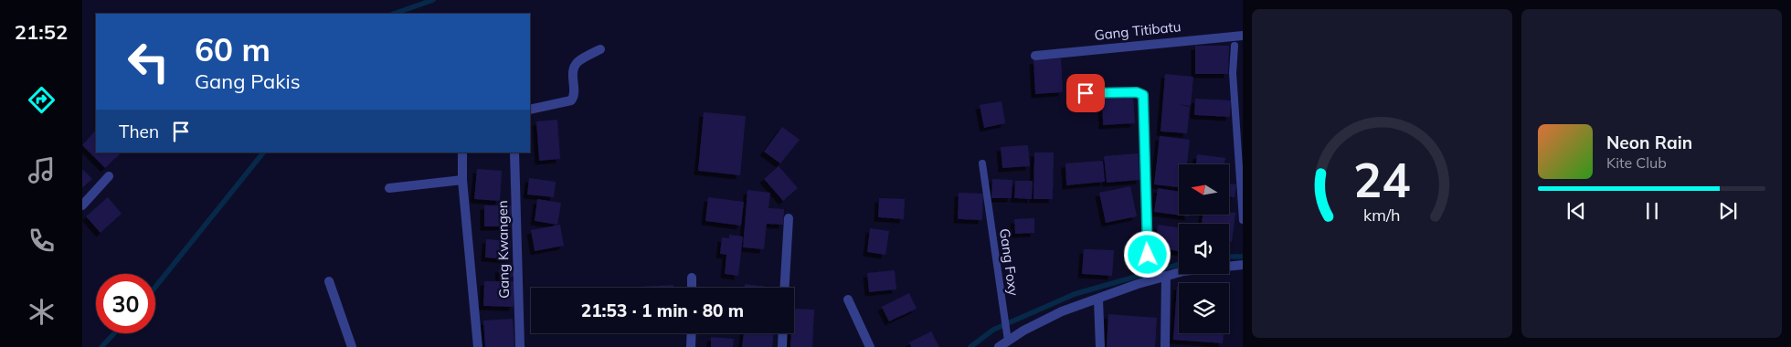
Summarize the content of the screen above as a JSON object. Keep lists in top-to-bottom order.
{
  "streets": {
    "street": ["Gang Titibatu", "Gang Kwangen"],
    "lane": ["Gang Foxy"]
  },
  "north": "left",
  "page": {
    "tabs": "21:52",
    "turn": ["60 m", "Gang Pakis"],
    "then": "Then",
    "song": ["Neon Rain", "Kite Club"],
    "limit": "30",
    "trip": "21:53 · 1 min · 80 m",
    "gauge": ["24", "km/h"]
  }
}
